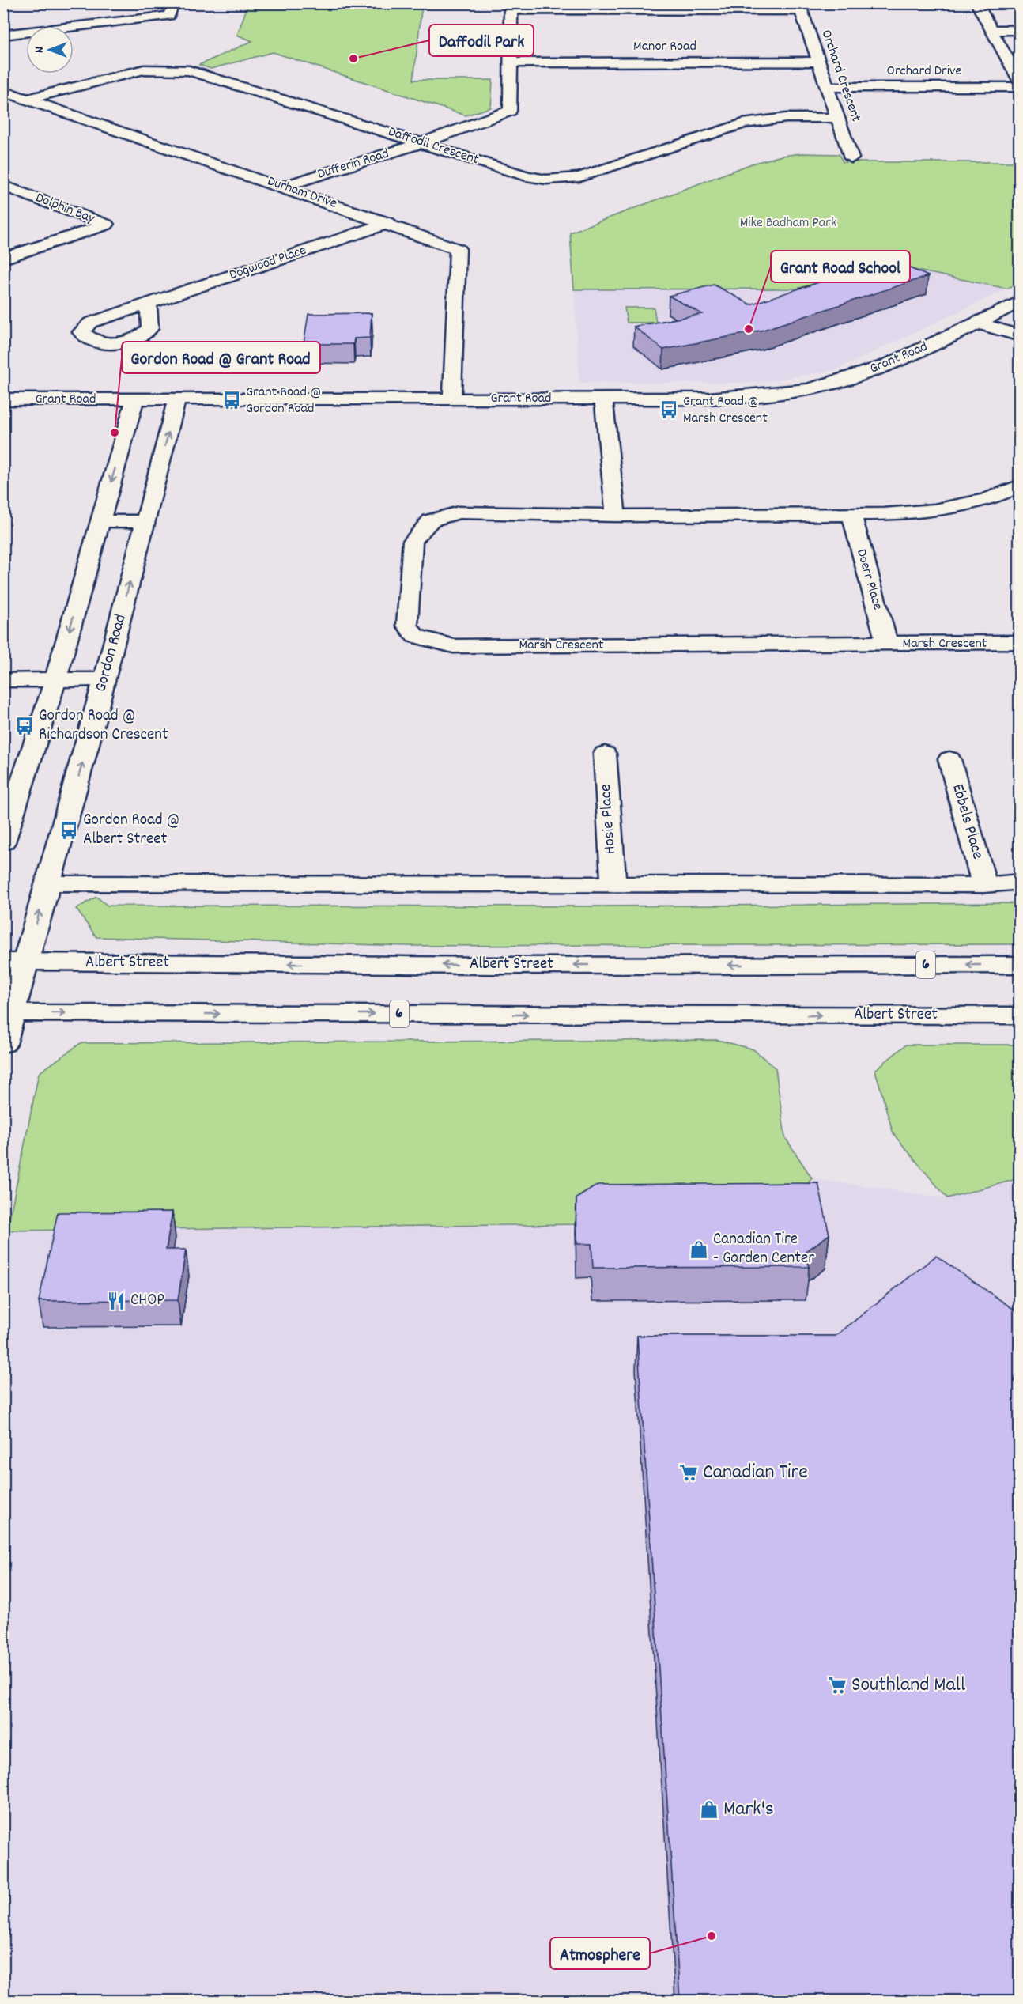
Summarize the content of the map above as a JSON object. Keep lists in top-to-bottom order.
{
  "streets": {
    "street": [
      "Manor Road",
      "Orchard Drive",
      "Orchard Crescent",
      "Daffodil Crescent",
      "Dufferin Road",
      "Durham Drive",
      "Dolphin Bay",
      "Dogwood Place",
      "Grant Road",
      "Doerr Place",
      "Marsh Crescent",
      "Gordon Road",
      "Hosie Place",
      "Ebbels Place",
      "Albert Street",
      "6"
    ]
  },
  "crossings": [
    ["Manor Road", "Orchard Crescent"],
    ["Manor Road", "Dufferin Road"],
    ["Orchard Drive", "Orchard Crescent"],
    ["Orchard Crescent", "Daffodil Crescent"],
    ["Daffodil Crescent", "Dufferin Road"],
    ["Daffodil Crescent", "Durham Drive"],
    ["Dufferin Road", "Durham Drive"],
    ["Durham Drive", "Dogwood Place"],
    ["Durham Drive", "Grant Road"],
    ["Grant Road", "Gordon Road"],
    ["Doerr Place", "Marsh Crescent"],
    ["Gordon Road", "Albert Street"]
  ],
  "parks": ["Mike Badham Park"],
  "places": {
    "other": [
      "Daffodil Park",
      "Grant Road School",
      "Gordon Road @ Grant Road",
      "Atmosphere"
    ],
    "bus stop": [
      "Grant Road @ Gordon Road",
      "Grant Road @ Marsh Crescent",
      "Gordon Road @ Richardson Crescent",
      "Gordon Road @ Albert Street"
    ],
    "shop": ["Canadian Tire - Garden Center", "Mark's"],
    "restaurant": ["CHOP"],
    "supermarket": ["Canadian Tire", "Southland Mall"]
  },
  "north": "left"
}
